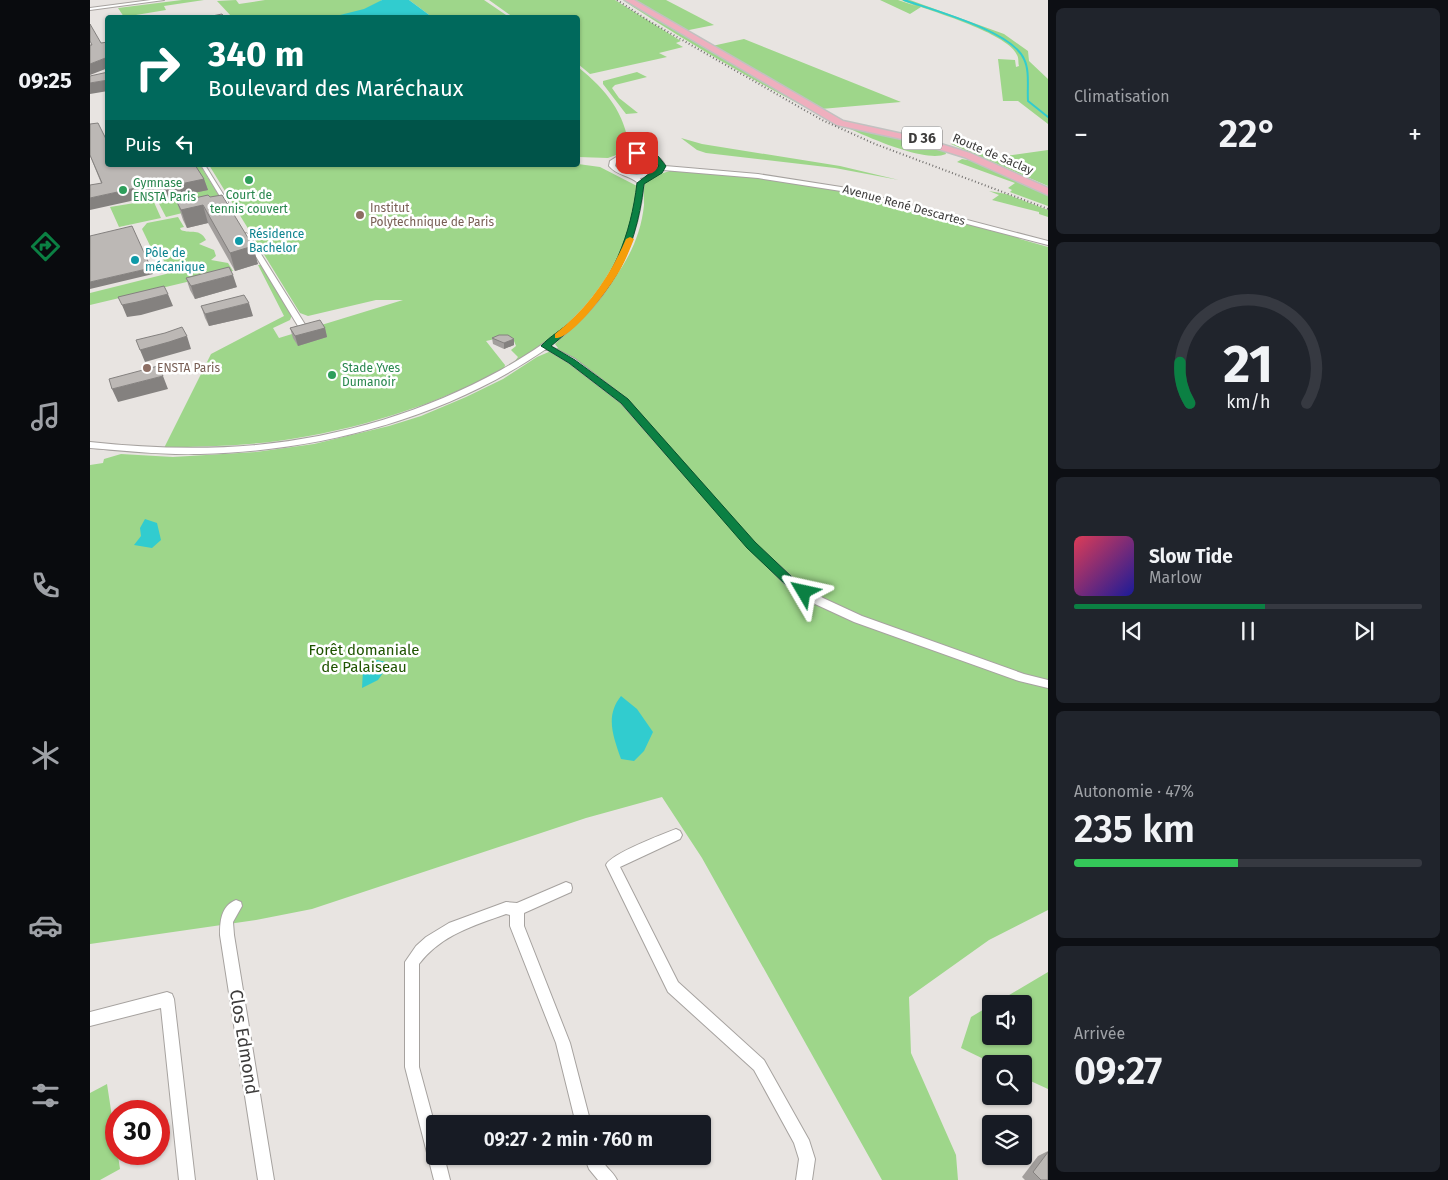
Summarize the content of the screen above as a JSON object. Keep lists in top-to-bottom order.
{
  "streets": {
    "main road": ["D 36", "Route de Saclay"],
    "street": ["Avenue René Descartes", "Clos Edmond"]
  },
  "parks": ["Forêt domaniale de Palaiseau"],
  "places": [
    "Court de tennis couvert",
    "Gymnase ENSTA Paris",
    "Institut Polytechnique de Paris",
    "Résidence Bachelor",
    "Pôle de mécanique",
    "ENSTA Paris",
    "Stade Yves Dumanoir"
  ],
  "page": {
    "tabs": "09:25",
    "tile": [
      "Climatisation",
      ["Autonomie · 47%", "235 km"],
      ["Arrivée", "09:27"]
    ],
    "turn": ["340 m", "Boulevard des Maréchaux"],
    "heat": ["−", "22°", "+"],
    "then": "Puis",
    "song": ["Slow Tide", "Marlow"],
    "limit": "30",
    "trip": "09:27 · 2 min · 760 m",
    "gauge": ["21", "km/h"]
  }
}
